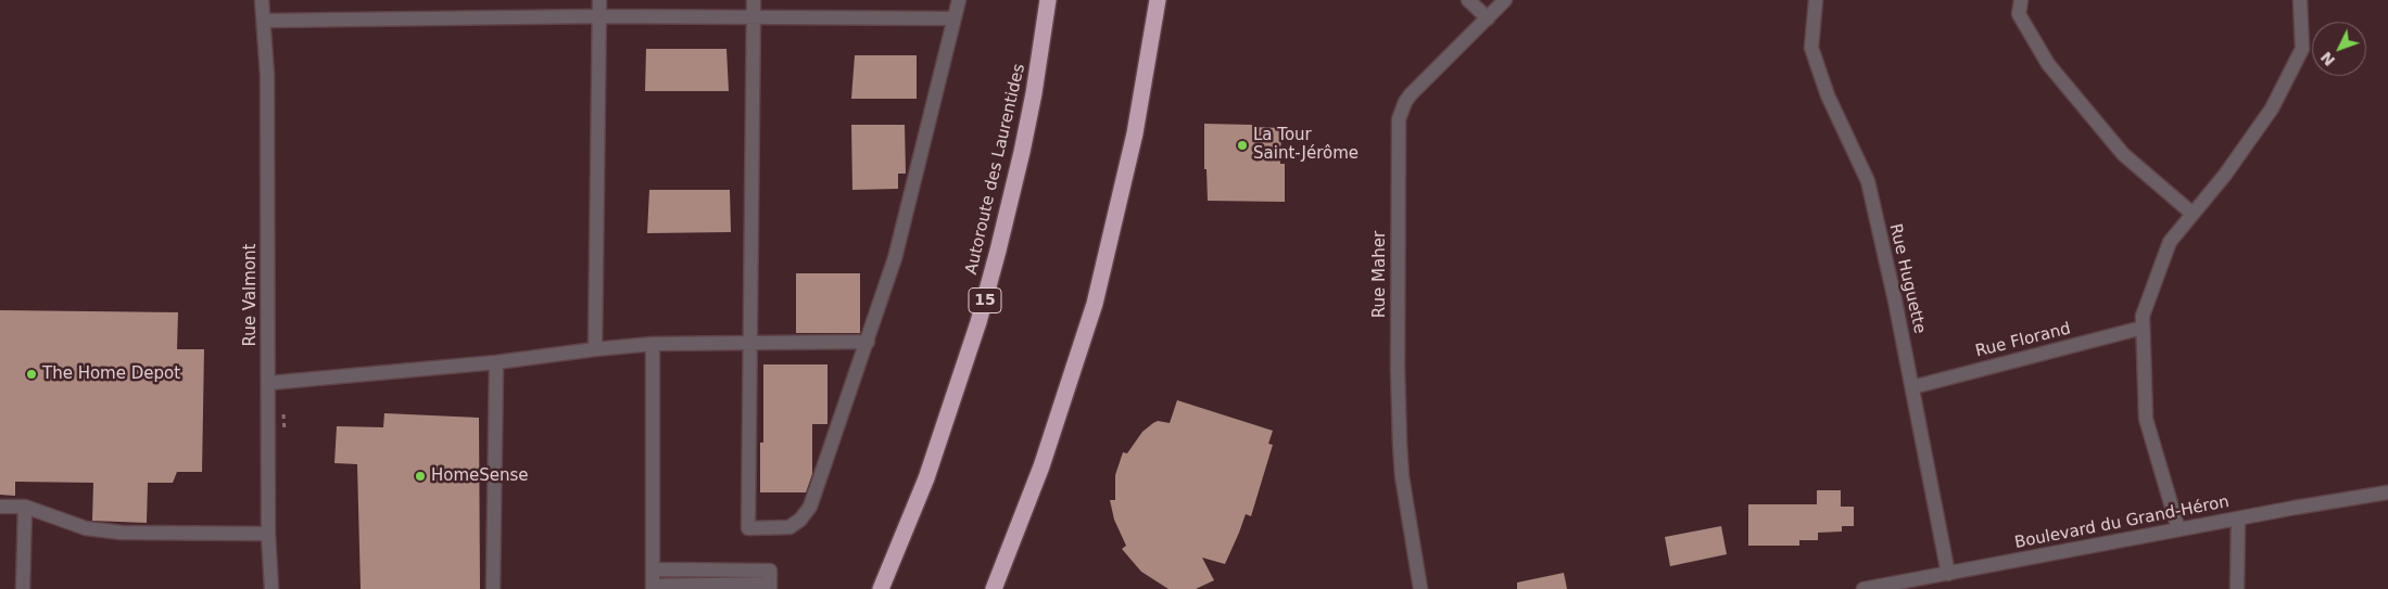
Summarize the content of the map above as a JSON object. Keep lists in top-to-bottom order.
{
  "streets": {
    "highway": ["Autoroute des Laurentides", "15"],
    "street": [
      "Rue Maher",
      "Rue Huguette",
      "Rue Valmont",
      "Rue Florand",
      "Boulevard du Grand-Héron"
    ]
  },
  "crossings": [
    ["Rue Huguette", "Rue Florand"],
    ["Rue Huguette", "Boulevard du Grand-Héron"]
  ],
  "places": ["La Tour Saint-Jérôme", "The Home Depot", "HomeSense"],
  "north": "bottom left"
}
